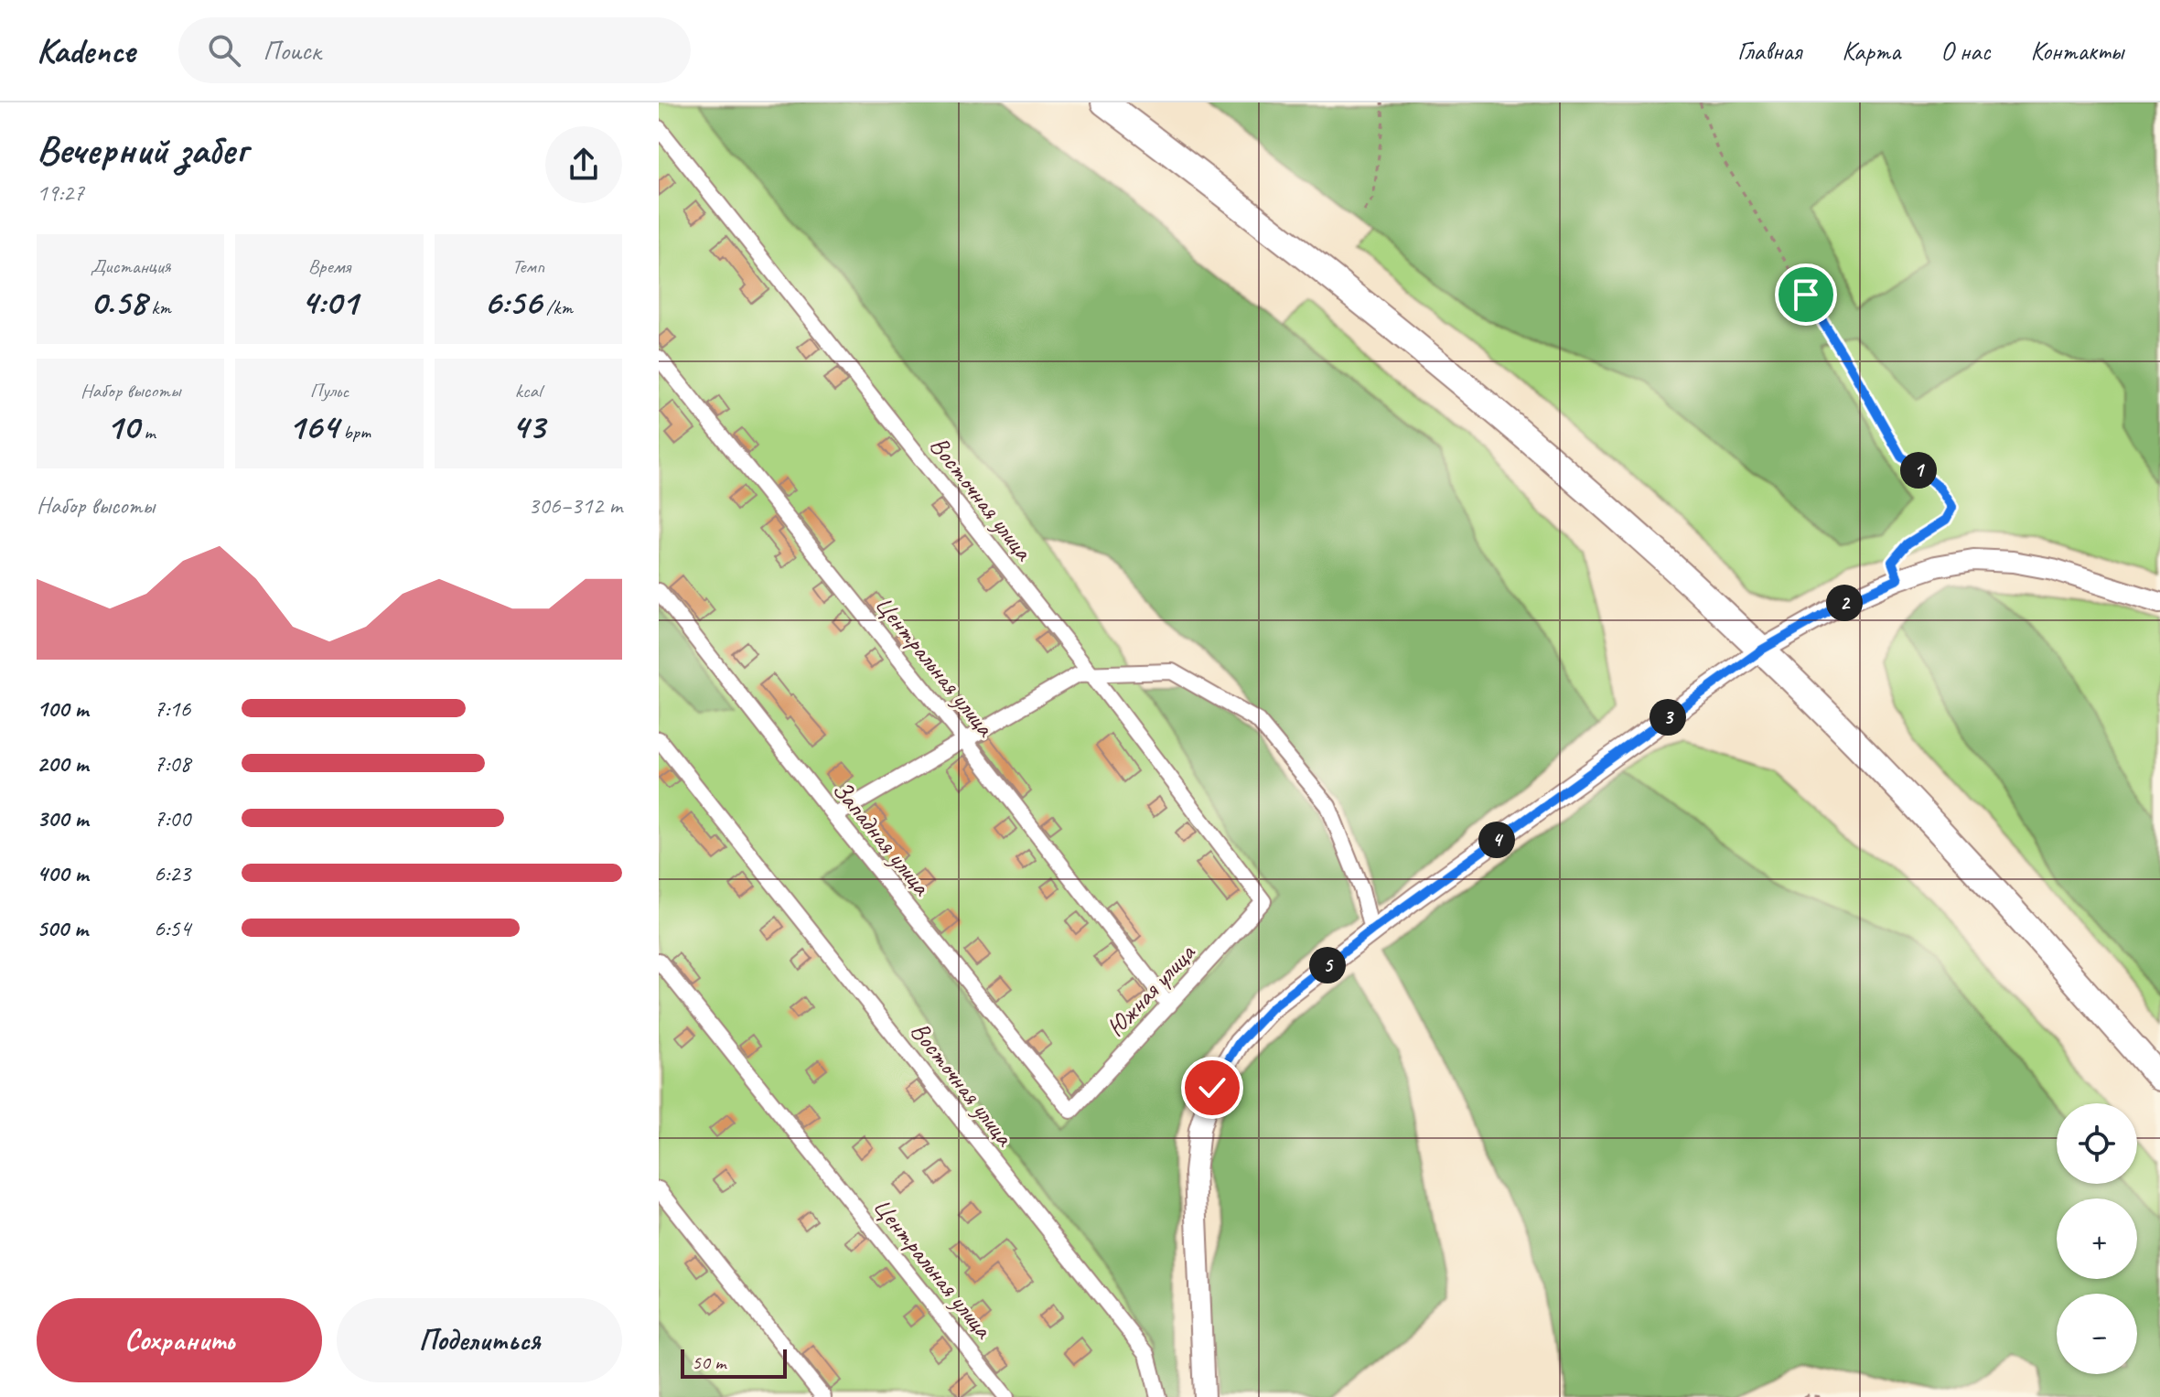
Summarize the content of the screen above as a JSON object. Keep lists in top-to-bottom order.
{
  "streets": {
    "street": [
      "Восточная улица",
      "Центральная улица",
      "Западная улица",
      "Южная улица"
    ]
  },
  "crossings": [
    ["Восточная улица", "Южная улица"],
    ["Центральная улица", "Южная улица"],
    ["Западная улица", "Южная улица"]
  ],
  "scale_bar": "50 m",
  "page": {
    "header": "Kadence",
    "search": "Поиск",
    "nav": [
      "Главная",
      "Карта",
      "О нас",
      "Контакты"
    ],
    "heading": ["Вечерний забег", "19:27"],
    "stats": [
      ["Дистанция", "0.58 km"],
      ["Время", "4:01"],
      ["Темп", "6:56 /km"],
      ["Набор высоты", "10 m"],
      ["Пульс", "164 bpm"],
      ["kcal", "43"]
    ],
    "pins": [
      "1",
      "2",
      "3",
      "4",
      "5"
    ],
    "chart": ["Набор высоты", "306–312 m"],
    "list": [
      {
        "name": "100 m",
        "note": "7:16"
      },
      {
        "name": "200 m",
        "note": "7:08"
      },
      {
        "name": "300 m",
        "note": "7:00"
      },
      {
        "name": "400 m",
        "note": "6:23"
      },
      {
        "name": "500 m",
        "note": "6:54"
      }
    ],
    "map_buttons": ["+", "−"],
    "buttons": ["Сохранить", "Поделиться"],
    "scale": "50 m"
  }
}
